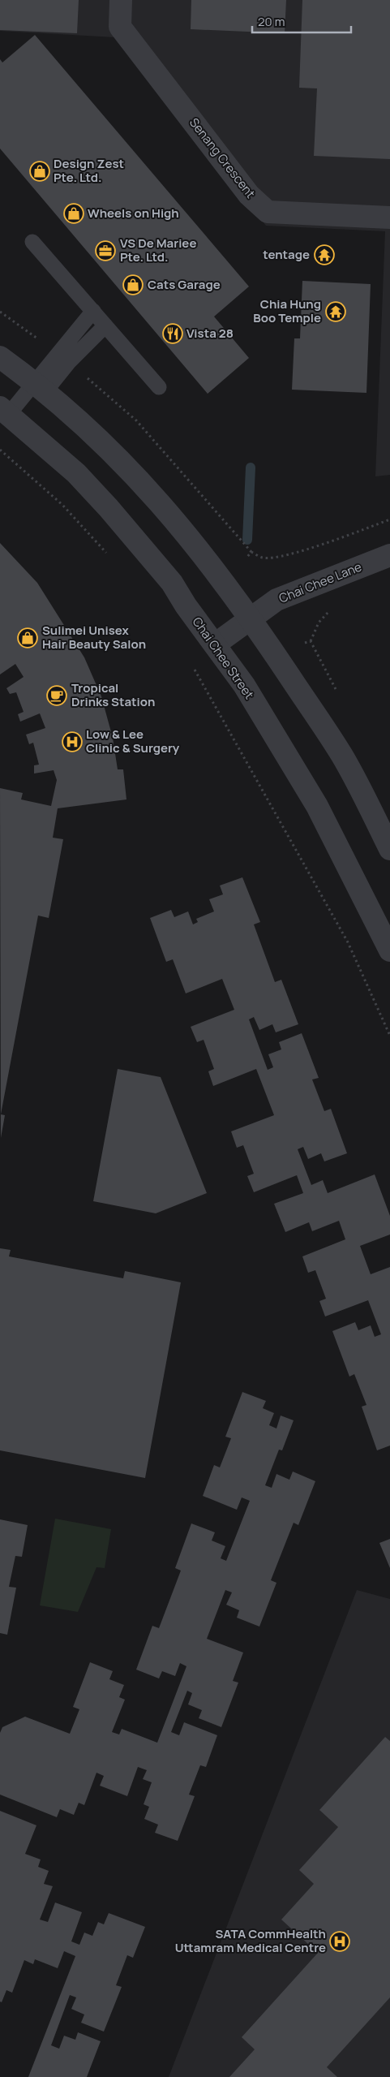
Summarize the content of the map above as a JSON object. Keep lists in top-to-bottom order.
{
  "streets": {
    "street": ["Senang Crescent", "Chai Chee Lane", "Chai Chee Street"]
  },
  "crossings": [
    ["Chai Chee Lane", "Chai Chee Street"]
  ],
  "places": {
    "shop": [
      "Design Zest Pte. Ltd.",
      "Wheels on High",
      "Cats Garage",
      "Sulimei Unisex Hair Beauty Salon"
    ],
    "office": ["VS De Mariee Pte. Ltd."],
    "temple": ["tentage", "Chia Hung Boo Temple"],
    "restaurant": ["Vista 28"],
    "cafe": ["Tropical Drinks Station"],
    "hospital": ["Low & Lee Clinic & Surgery", "SATA CommHealth Uttamram Medical Centre"]
  },
  "scale_bar": "20 m"
}
